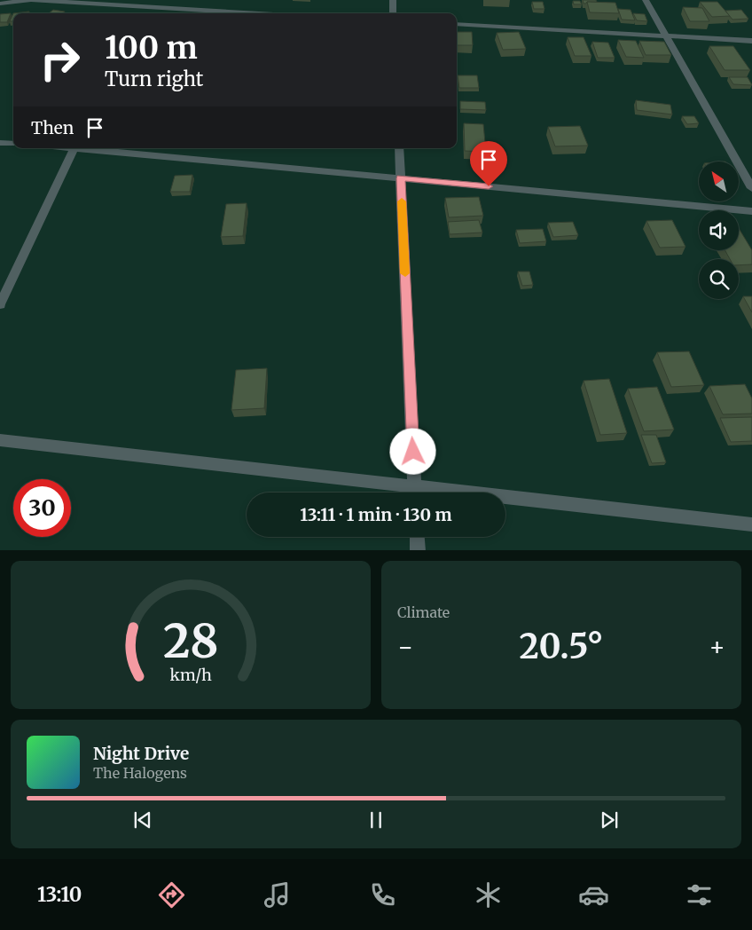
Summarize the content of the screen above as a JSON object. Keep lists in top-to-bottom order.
{
  "north": "top left",
  "page": {
    "turn": ["100 m", "Turn right"],
    "then": "Then",
    "limit": "30",
    "trip": "13:11 · 1 min · 130 m",
    "tile": "Climate",
    "heat": ["−", "20.5°", "+"],
    "song": ["Night Drive", "The Halogens"],
    "tabs": "13:10",
    "gauge": ["28", "km/h"]
  }
}
